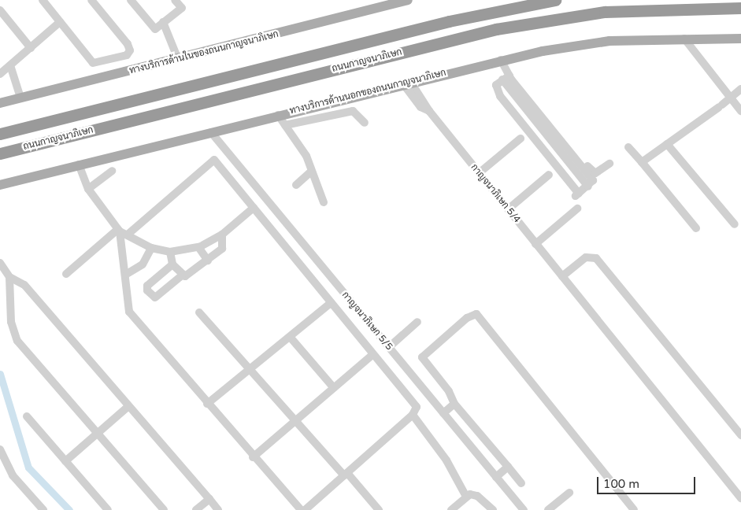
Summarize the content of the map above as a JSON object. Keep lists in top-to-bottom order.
{
  "streets": {
    "highway": ["ถนนกาญจนาภิเษก"],
    "main road": ["ทางบริการด้านในของถนนกาญจนาภิเษก", "ทางบริการด้านนอกของถนนกาญจนาภิเษก"],
    "street": ["กาญจนาภิเษก 5/4", "กาญจนาภิเษก 5/5"]
  },
  "crossings": [
    ["ทางบริการด้านนอกของถนนกาญจนาภิเษก", "กาญจนาภิเษก 5/4"],
    ["ทางบริการด้านนอกของถนนกาญจนาภิเษก", "กาญจนาภิเษก 5/5"]
  ],
  "scale_bar": "100 m"
}
